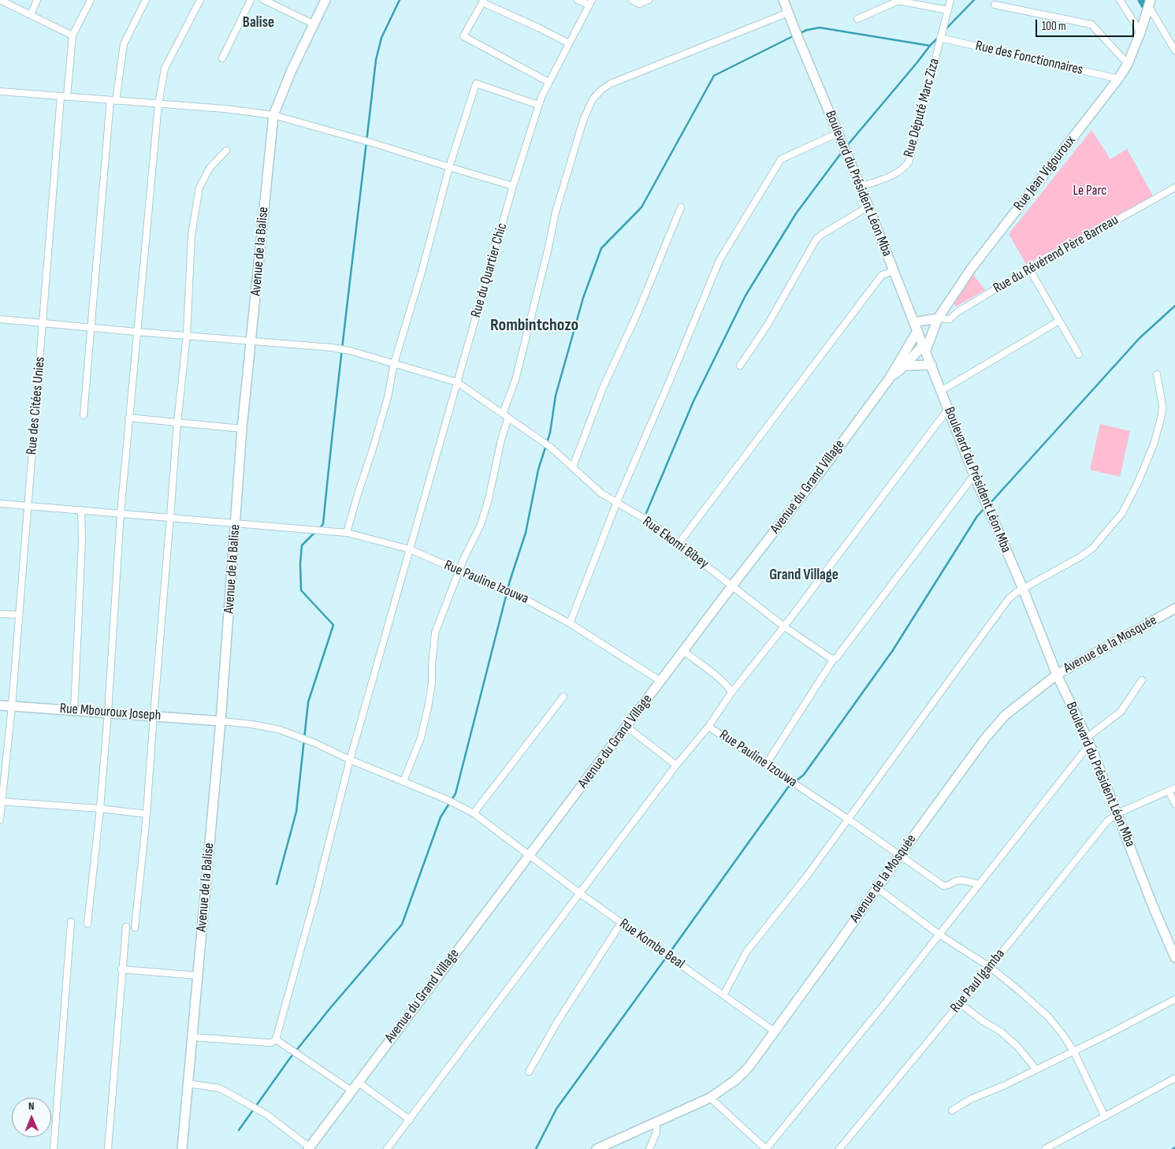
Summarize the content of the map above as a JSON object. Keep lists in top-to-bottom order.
{
  "streets": {
    "street": [
      "Rue des Fonctionnaires",
      "Rue Député Marc Ziza",
      "Rue Jean Vigouroux",
      "Boulevard du Président Léon Mba",
      "Avenue de la Balise",
      "Rue du Révérend Père Barreau",
      "Rue du Quartier Chic",
      "Rue des Citées Unies",
      "Avenue du Grand Village",
      "Rue Ekomi Bibey",
      "Rue Pauline Izouwa",
      "Avenue de la Mosquée",
      "Rue Mbouroux Joseph",
      "Rue Kombe Beal",
      "Rue Paul Igamba"
    ]
  },
  "crossings": [
    ["Rue des Fonctionnaires", "Rue Député Marc Ziza"],
    ["Rue des Fonctionnaires", "Rue Jean Vigouroux"],
    ["Rue Député Marc Ziza", "Boulevard du Président Léon Mba"],
    ["Rue Jean Vigouroux", "Boulevard du Président Léon Mba"],
    ["Rue Jean Vigouroux", "Rue du Révérend Père Barreau"],
    ["Boulevard du Président Léon Mba", "Avenue du Grand Village"],
    ["Boulevard du Président Léon Mba", "Avenue de la Mosquée"],
    ["Boulevard du Président Léon Mba", "Rue Paul Igamba"],
    ["Avenue de la Balise", "Rue Ekomi Bibey"],
    ["Avenue de la Balise", "Rue Pauline Izouwa"],
    ["Avenue de la Balise", "Rue Mbouroux Joseph"],
    ["Avenue de la Balise", "Rue Kombe Beal"],
    ["Rue du Quartier Chic", "Rue Ekomi Bibey"],
    ["Rue du Quartier Chic", "Rue Pauline Izouwa"],
    ["Rue du Quartier Chic", "Rue Kombe Beal"],
    ["Rue des Citées Unies", "Rue Ekomi Bibey"],
    ["Rue des Citées Unies", "Rue Mbouroux Joseph"],
    ["Avenue du Grand Village", "Rue Ekomi Bibey"],
    ["Avenue du Grand Village", "Rue Pauline Izouwa"],
    ["Avenue du Grand Village", "Rue Kombe Beal"],
    ["Rue Pauline Izouwa", "Avenue de la Mosquée"],
    ["Rue Pauline Izouwa", "Rue Kombe Beal"],
    ["Avenue de la Mosquée", "Rue Kombe Beal"],
    ["Rue Mbouroux Joseph", "Rue Kombe Beal"]
  ],
  "districts": ["Balise", "Rombintchozo", "Grand Village"],
  "parks": ["Le Parc"],
  "scale_bar": "100 m",
  "north": "top"
}
